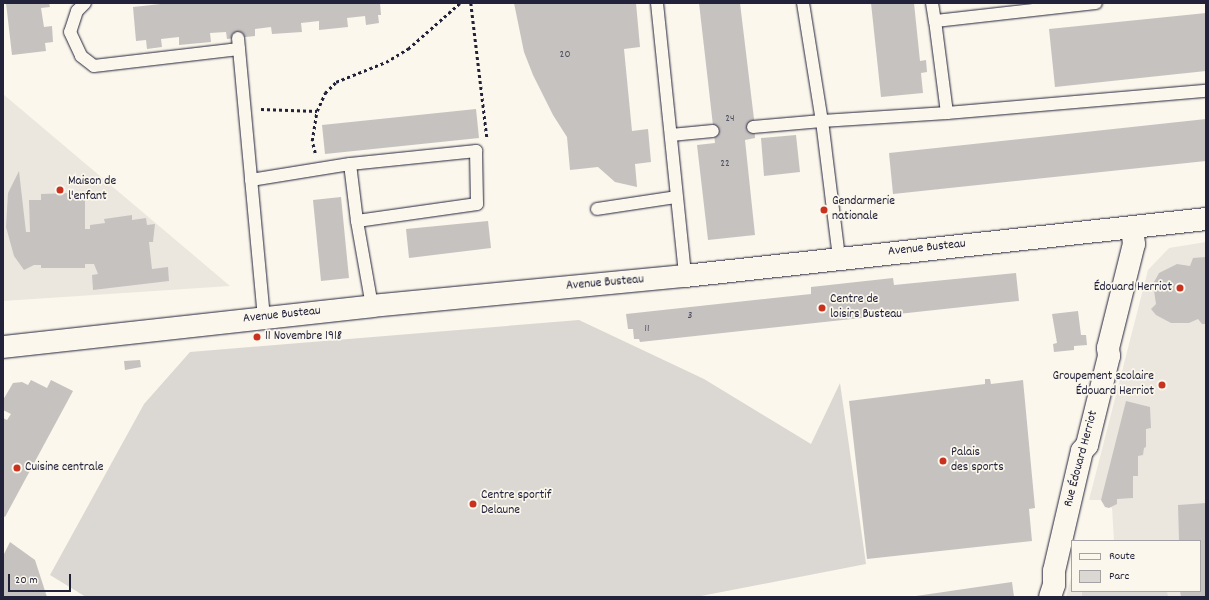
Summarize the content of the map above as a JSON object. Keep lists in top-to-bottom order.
{
  "streets": {
    "street": ["Avenue Busteau", "Rue Édouard Herriot"]
  },
  "crossings": [
    ["Avenue Busteau", "Rue Édouard Herriot"]
  ],
  "places": [
    "Maison de l'enfant",
    "Gendarmerie nationale",
    "Édouard Herriot",
    "Centre de loisirs Busteau",
    "11 Novembre 1918",
    "Groupement scolaire Édouard Herriot",
    "Palais des sports",
    "Cuisine centrale",
    "Centre sportif Delaune"
  ],
  "house_numbers": [
    "20",
    "24",
    "22",
    "3",
    "11"
  ],
  "legend": ["Route", "Parc"],
  "scale_bar": "20 m"
}
